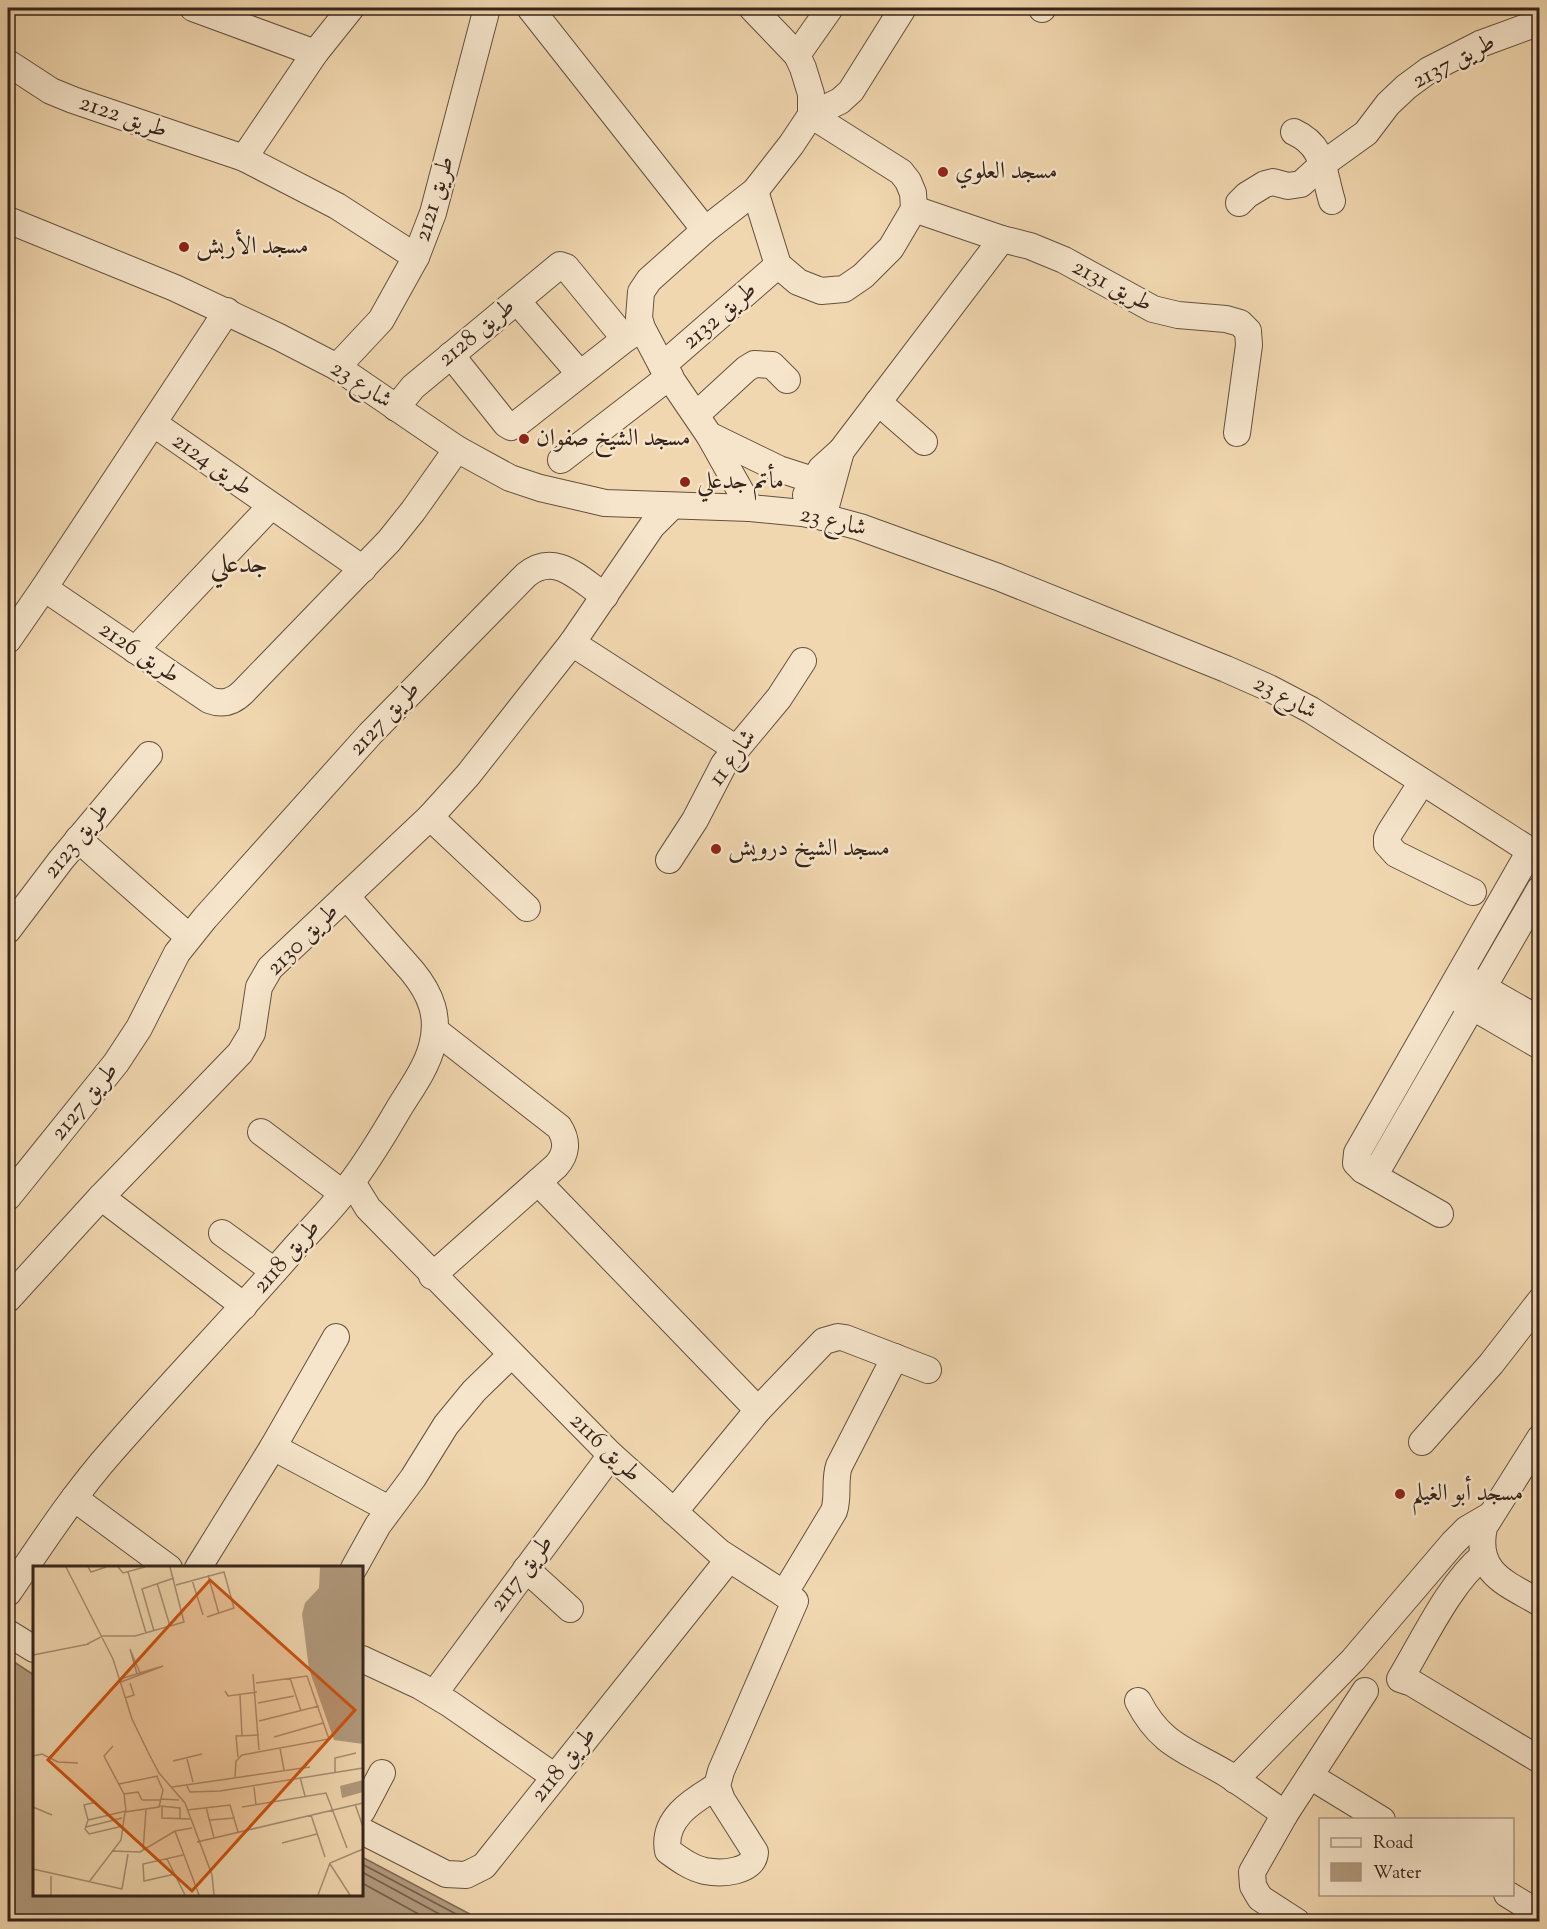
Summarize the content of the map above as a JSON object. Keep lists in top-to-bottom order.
{
  "streets": {
    "street": [
      "طريق 2137",
      "طريق 2122",
      "طريق 2121",
      "طريق 2131",
      "طريق 2132",
      "طريق 2128",
      "شارع 23",
      "طريق 2124",
      "طريق 2126",
      "طريق 2127",
      "شارع 11",
      "طريق 2123",
      "طريق 2130",
      "طريق 2118",
      "طريق 2116",
      "طريق 2117"
    ]
  },
  "crossings": [
    ["طريق 2122", "طريق 2121"],
    ["طريق 2121", "شارع 23"],
    ["طريق 2131", "طريق 2132"],
    ["طريق 2128", "شارع 23"],
    ["شارع 23", "طريق 2126"],
    ["شارع 23", "طريق 2130"],
    ["طريق 2124", "طريق 2126"],
    ["طريق 2127", "طريق 2130"],
    ["طريق 2130", "طريق 2118"],
    ["طريق 2118", "طريق 2116"],
    ["طريق 2116", "طريق 2117"]
  ],
  "districts": ["جدعلي"],
  "places": [
    "مسجد العلوي",
    "مسجد الأربش",
    "مسجد الشيخ صفوان",
    "مأتم جدعلي",
    "مسجد الشيخ درويش",
    "مسجد أبو الغيلم"
  ],
  "legend": ["Road", "Water"]
}
